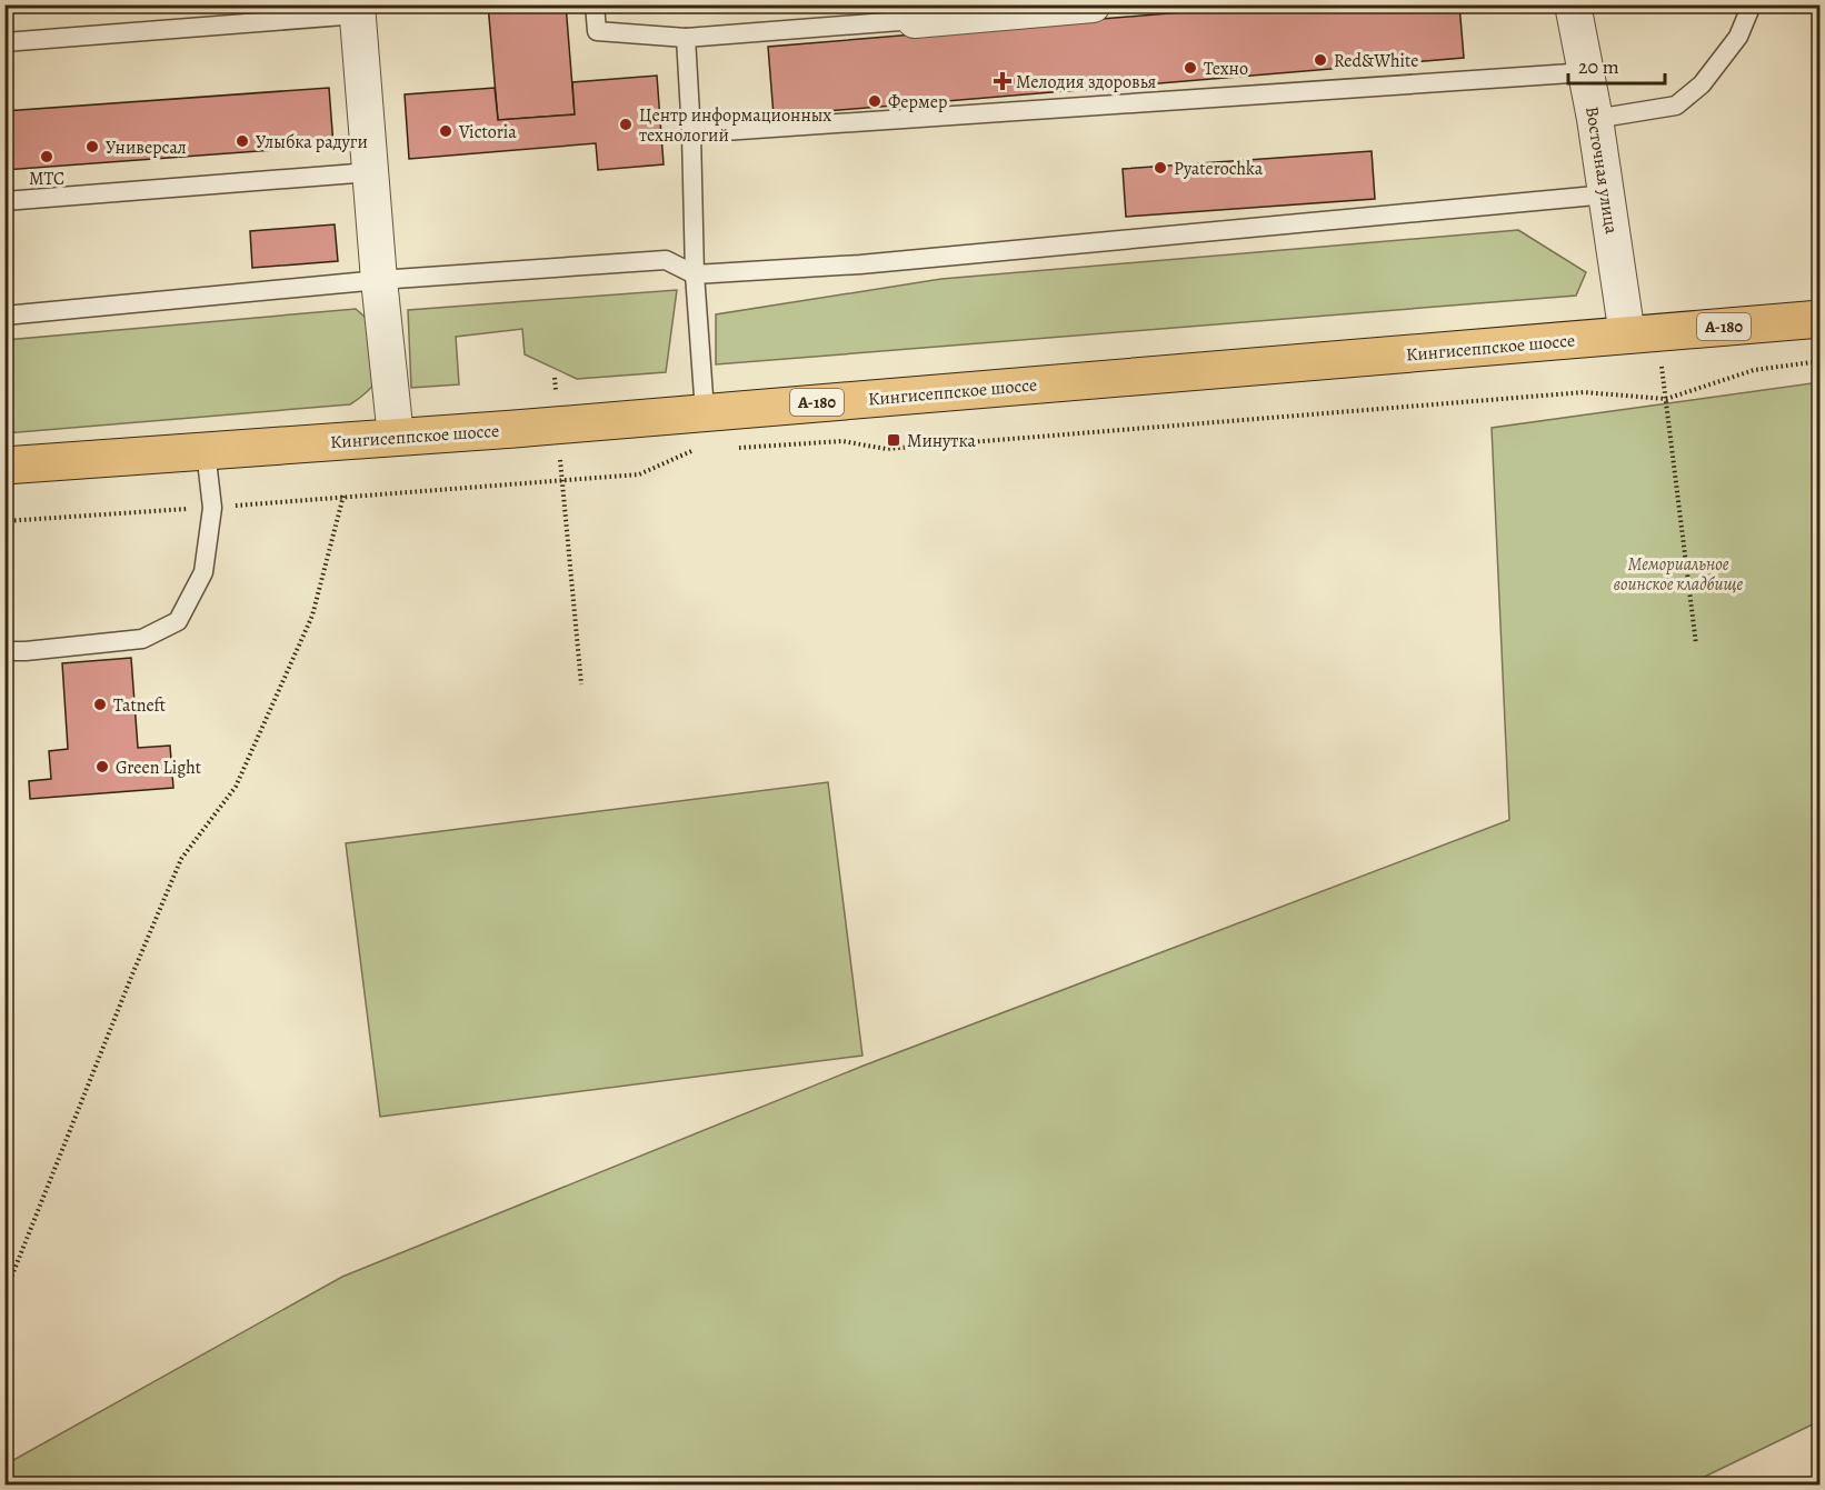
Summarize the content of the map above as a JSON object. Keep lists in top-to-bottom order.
{
  "streets": {
    "highway": ["А-180", "Кингисеппское шоссе"],
    "street": ["Восточная улица"]
  },
  "crossings": [
    ["Восточная улица", "Кингисеппское шоссе"]
  ],
  "parks": ["Мемориальное воинское кладбище"],
  "places": {
    "other": [
      "Red&White",
      "Техно",
      "Фермер",
      "Центр информационных технологий",
      "Victoria",
      "Улыбка радуги",
      "Универсал",
      "МТС",
      "Pyaterochka",
      "Tatneft",
      "Green Light"
    ],
    "health": ["Мелодия здоровья"],
    "transit": ["Минутка"]
  },
  "scale_bar": "20 m"
}
